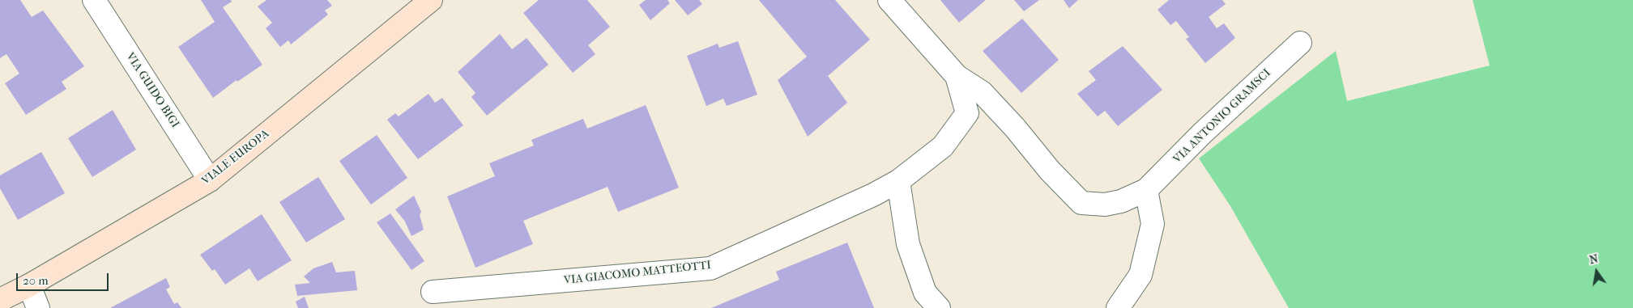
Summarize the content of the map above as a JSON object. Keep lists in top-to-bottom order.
{
  "streets": {
    "street": [
      "VIA GUIDO BIGI",
      "VIA ANTONIO GRAMSCI",
      "VIALE EUROPA",
      "VIA GIACOMO MATTEOTTI"
    ]
  },
  "crossings": [
    ["VIA GUIDO BIGI", "VIALE EUROPA"]
  ],
  "scale_bar": "20 m",
  "north": "top"
}
